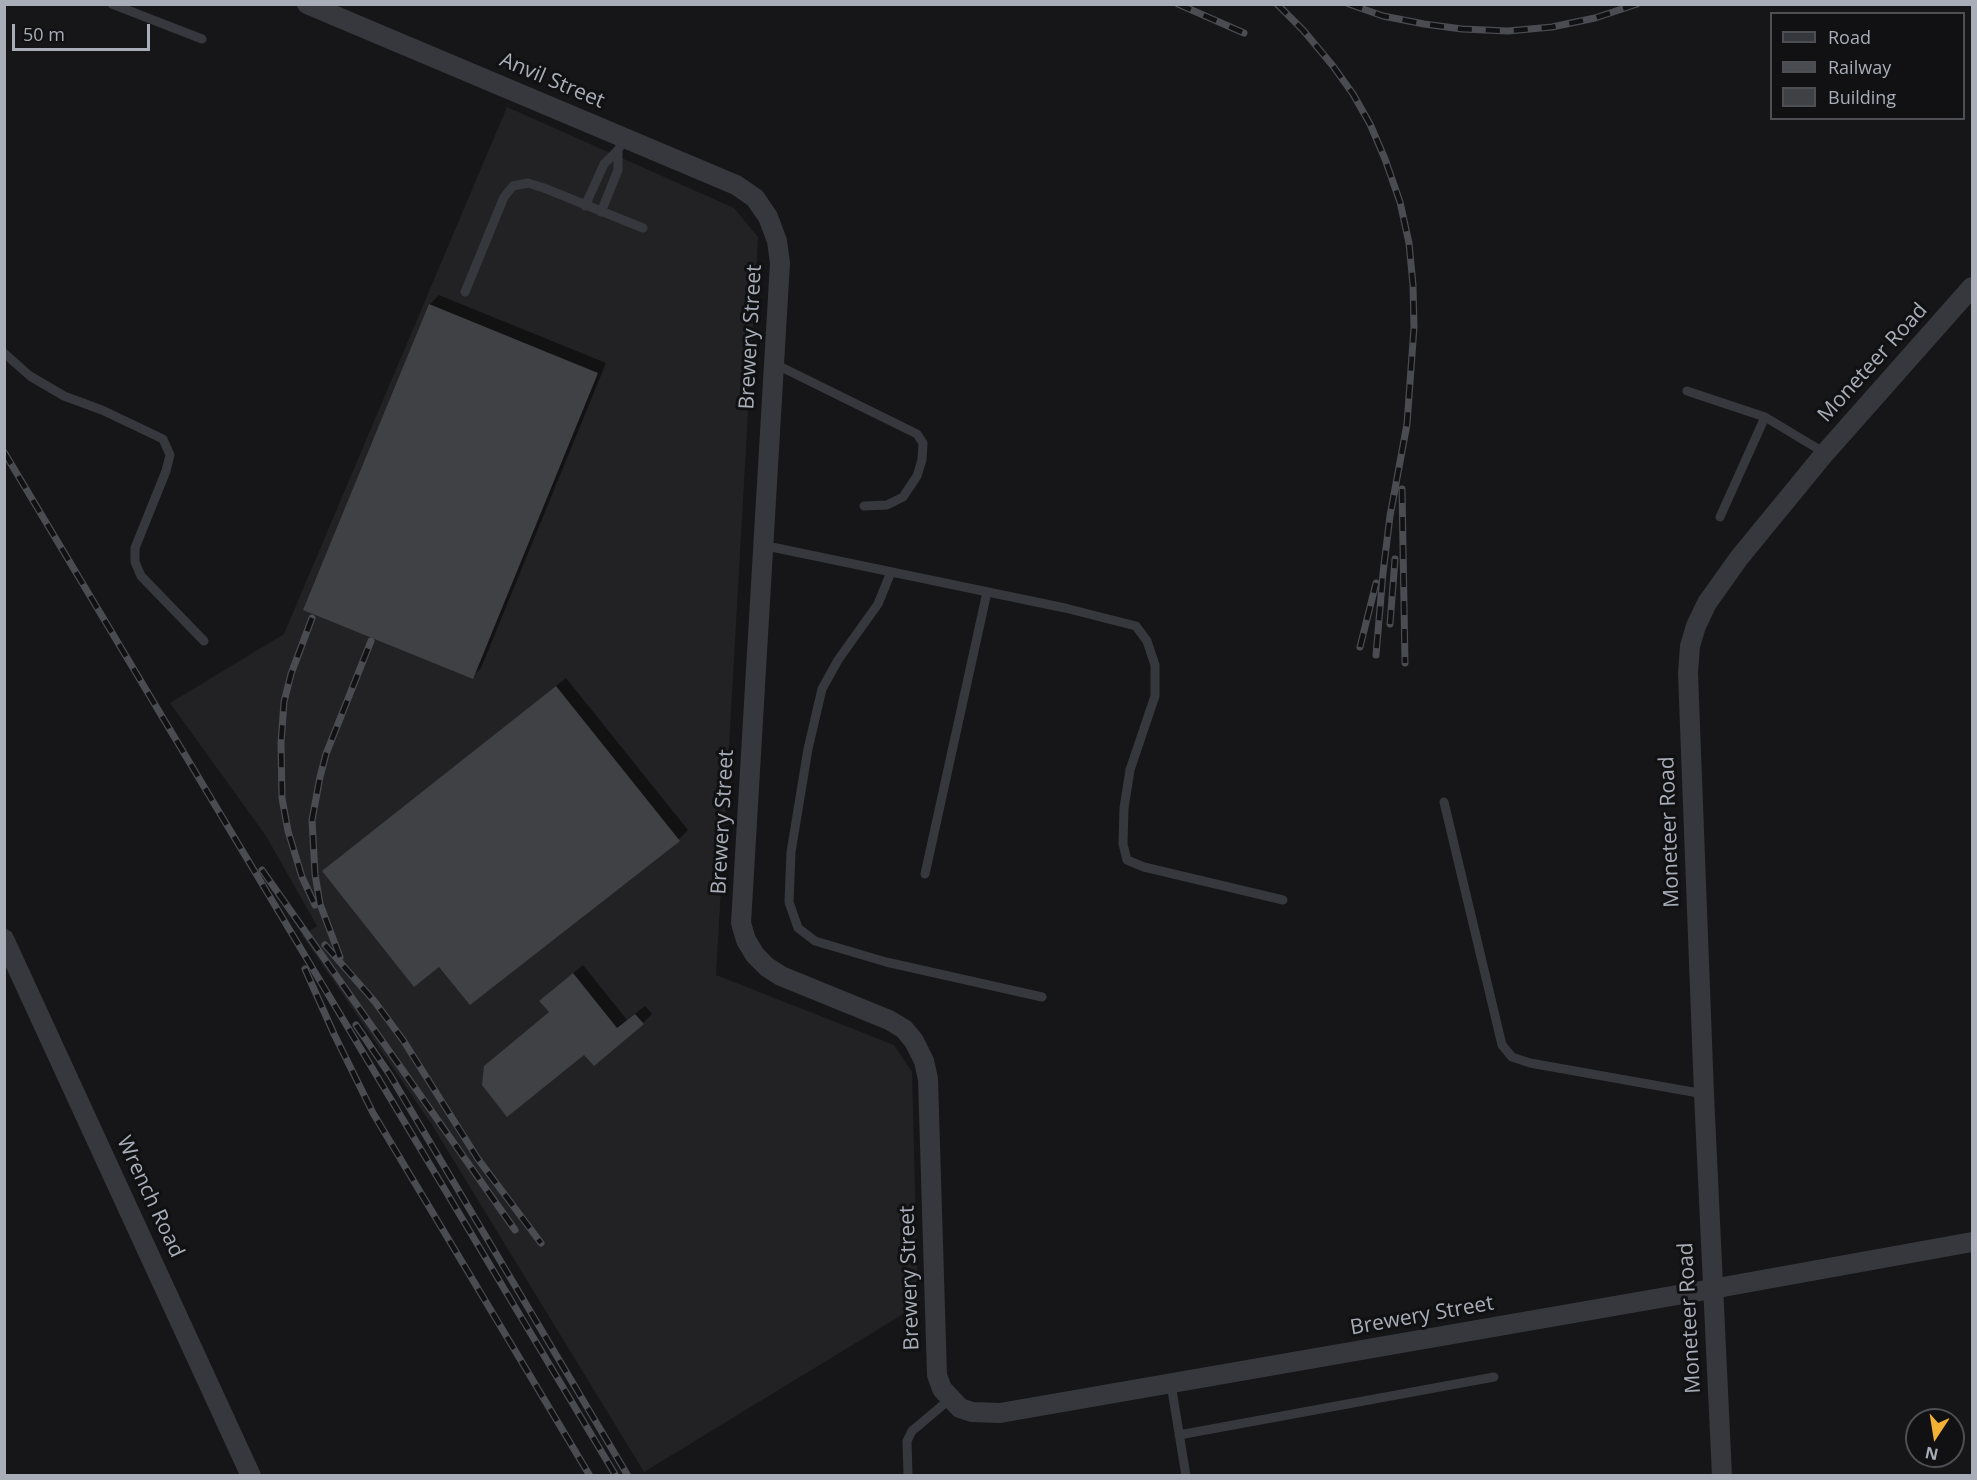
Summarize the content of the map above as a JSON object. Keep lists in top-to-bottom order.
{
  "streets": {
    "street": [
      "Anvil Street",
      "Brewery Street",
      "Moneteer Road",
      "Wrench Road"
    ]
  },
  "crossings": [
    ["Anvil Street", "Brewery Street"],
    ["Brewery Street", "Moneteer Road"]
  ],
  "legend": ["Road", "Railway", "Building"],
  "scale_bar": "50 m",
  "north": "bottom"
}
